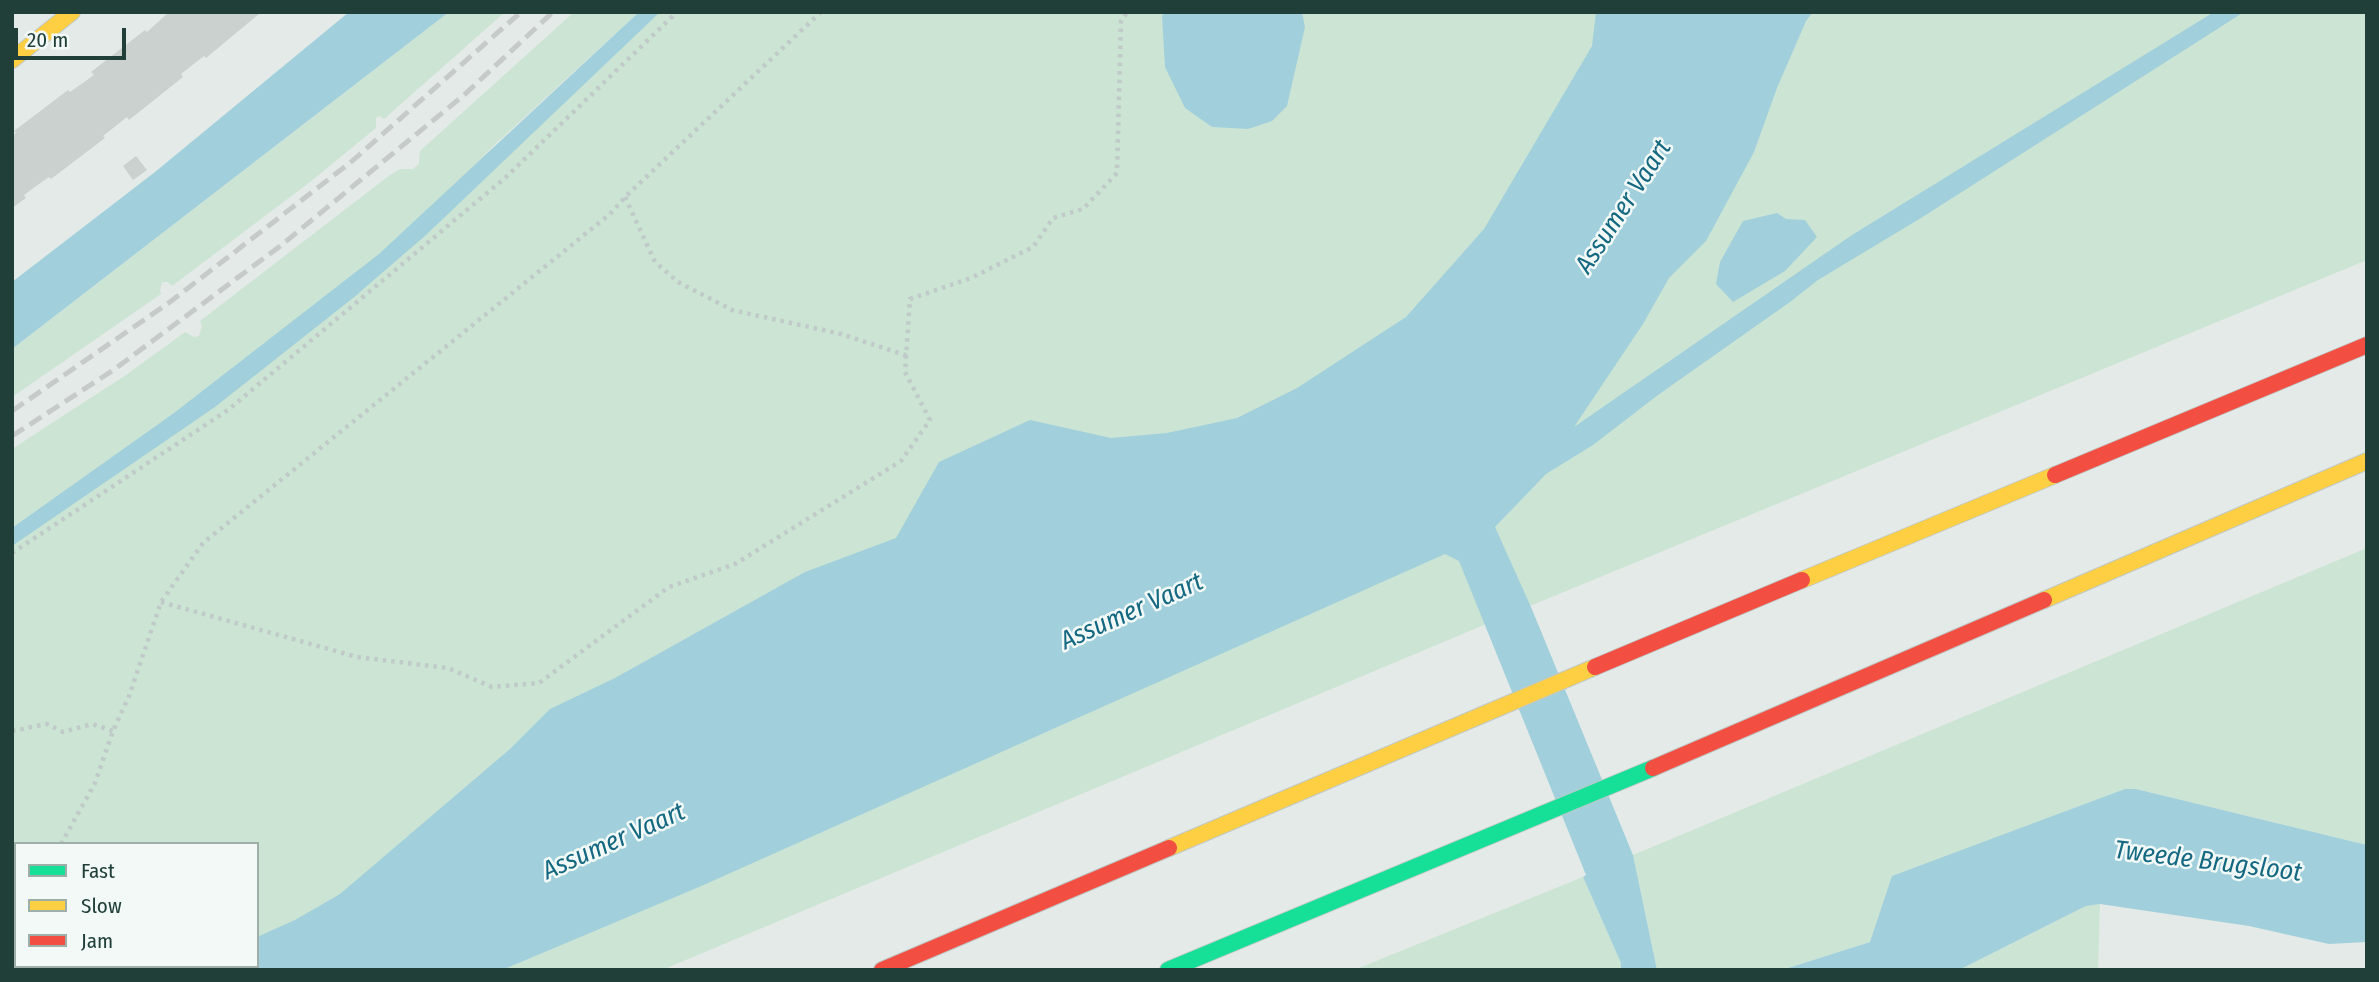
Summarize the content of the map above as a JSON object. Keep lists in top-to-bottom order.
{
  "water": ["Assumer Vaart", "Tweede Brugsloot"],
  "legend": ["Fast", "Slow", "Jam"],
  "scale_bar": "20 m"
}
